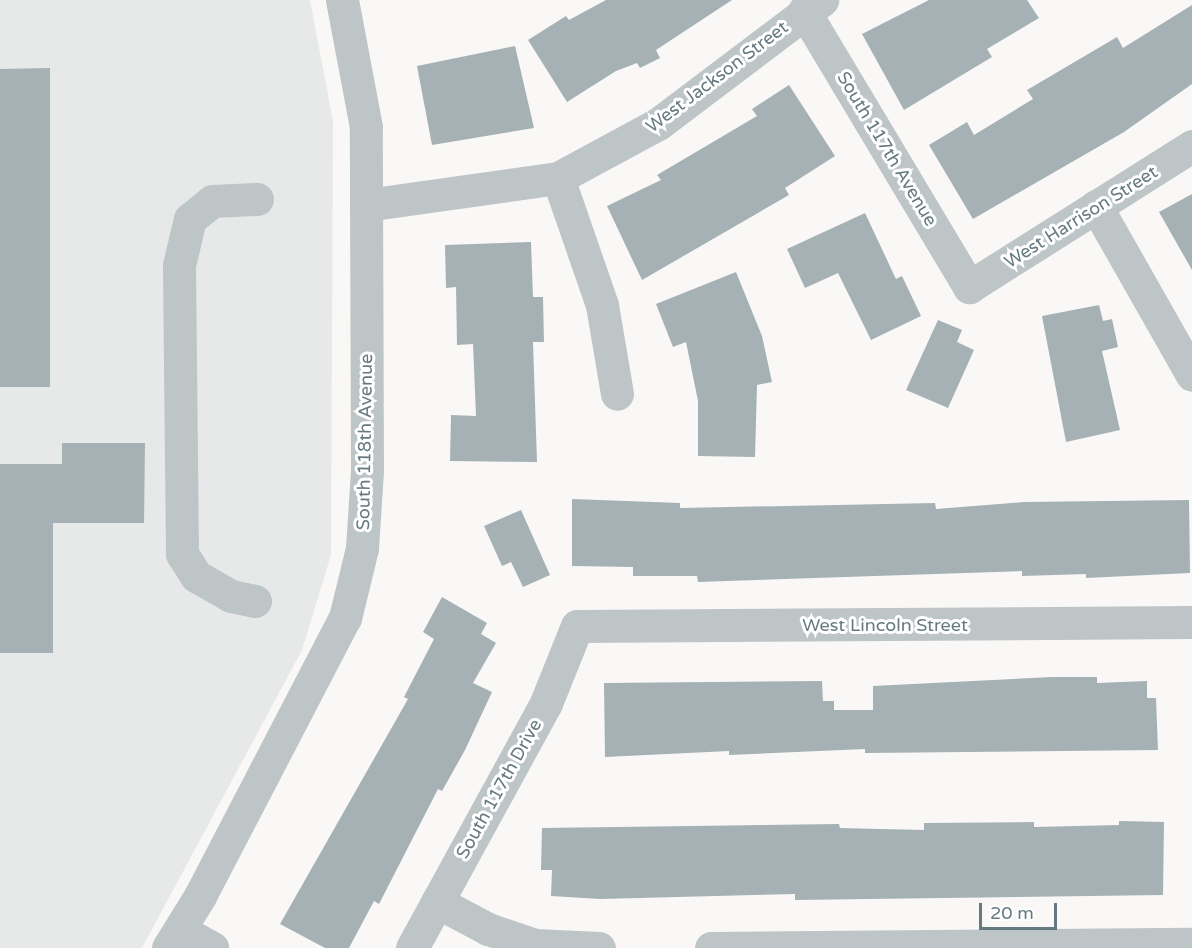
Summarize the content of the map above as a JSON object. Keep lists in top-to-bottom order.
{
  "streets": {
    "street": [
      "West Jackson Street",
      "South 117th Avenue",
      "West Harrison Street",
      "South 118th Avenue",
      "West Lincoln Street",
      "South 117th Drive"
    ]
  },
  "crossings": [
    ["West Jackson Street", "South 117th Avenue"],
    ["West Jackson Street", "South 118th Avenue"],
    ["South 117th Avenue", "West Harrison Street"],
    ["West Lincoln Street", "South 117th Drive"]
  ],
  "scale_bar": "20 m"
}
